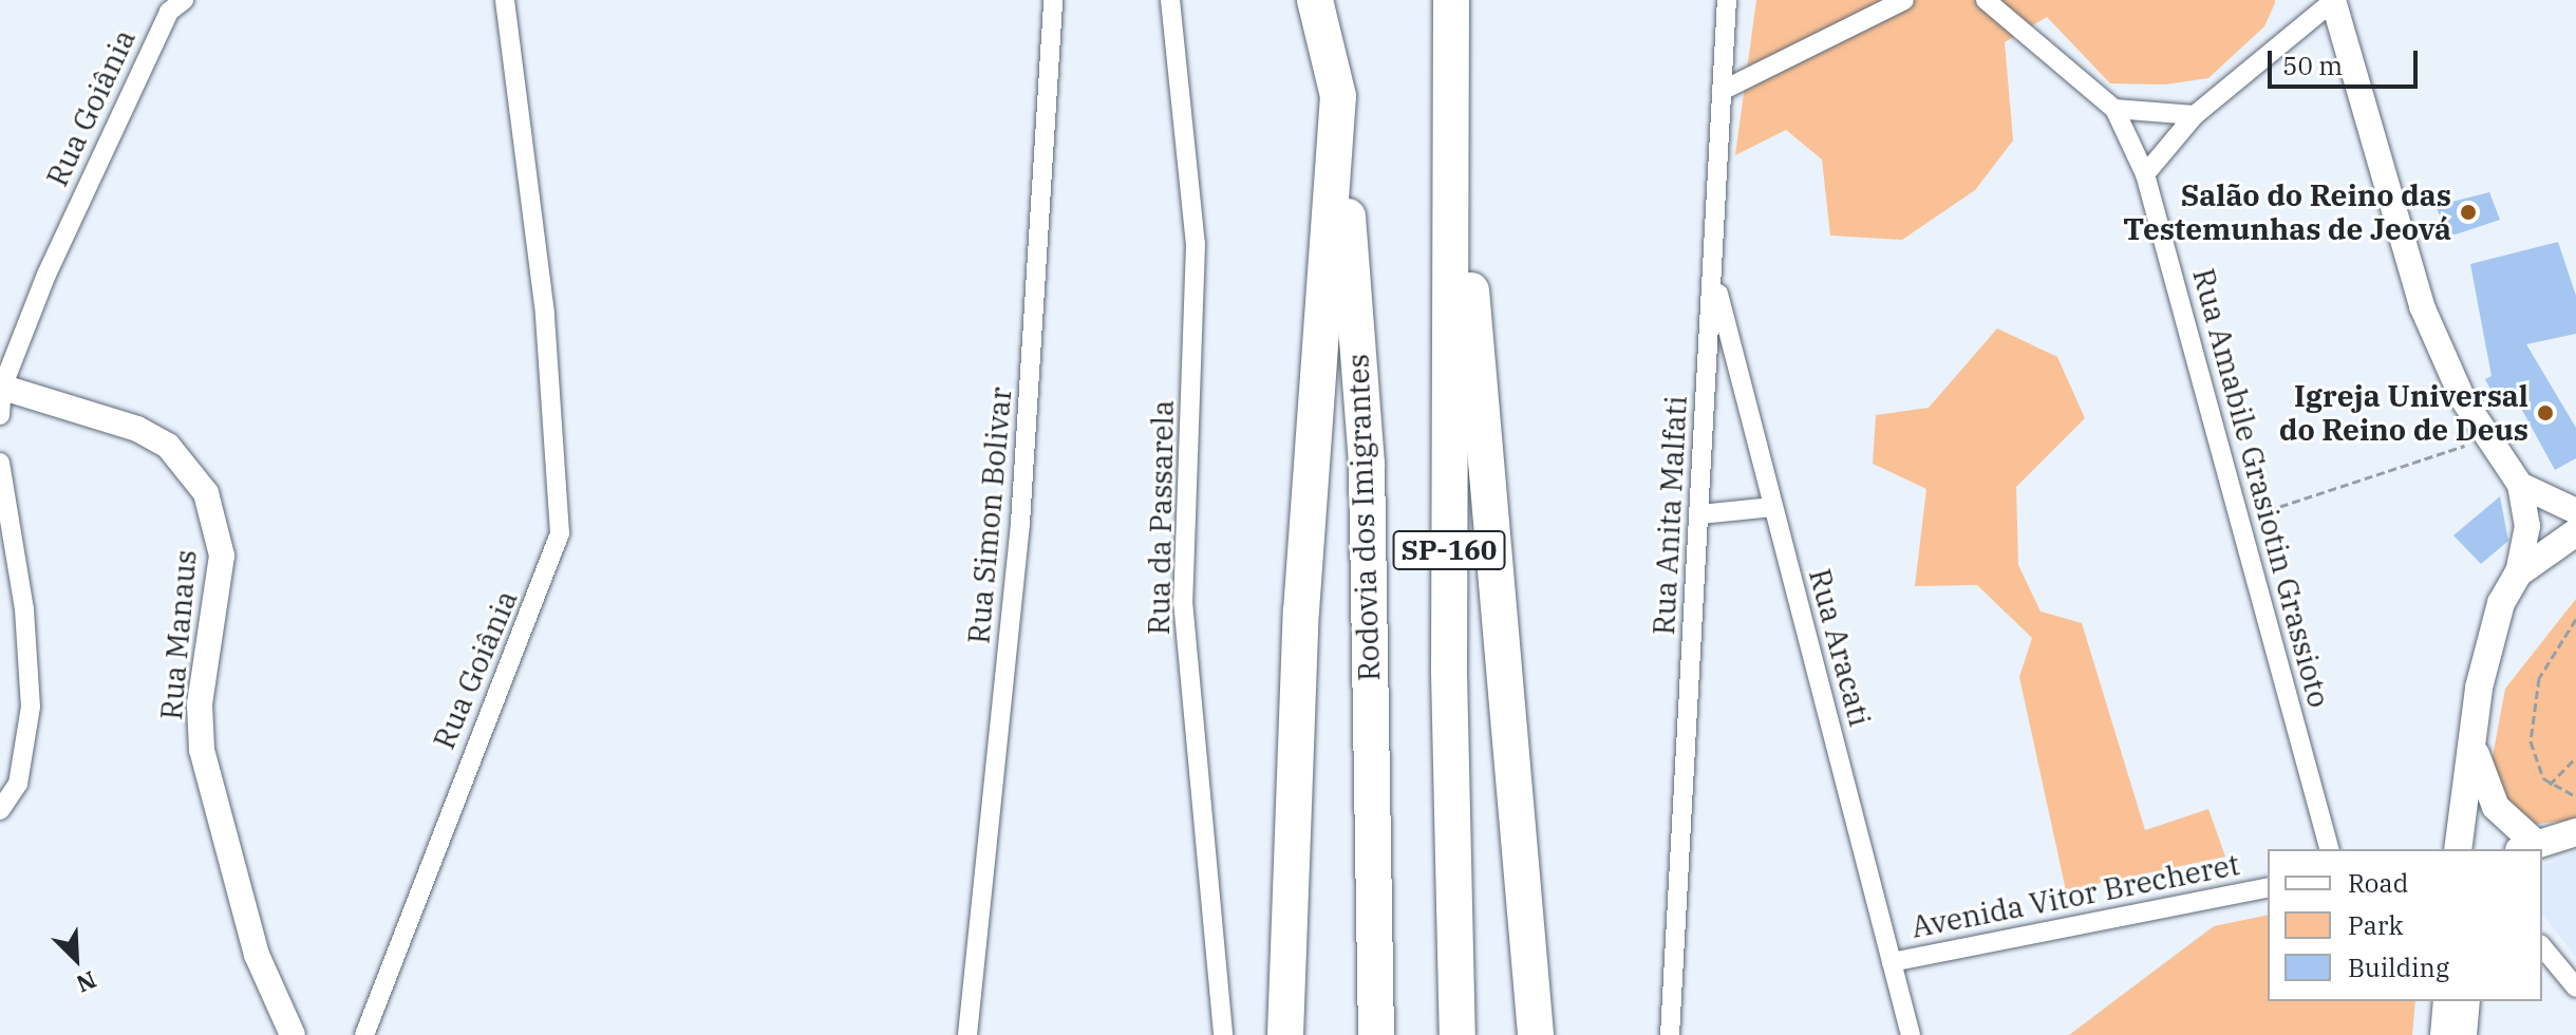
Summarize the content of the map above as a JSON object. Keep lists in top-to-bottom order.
{
  "streets": {
    "highway": ["Rodovia dos Imigrantes", "SP-160"],
    "street": [
      "Rua Goiânia",
      "Rua Amabile Grasiotin Grassioto",
      "Rua Simon Bolivar",
      "Rua Anita Malfati",
      "Rua da Passarela",
      "Rua Manaus",
      "Rua Aracati",
      "Avenida Vitor Brecheret"
    ]
  },
  "crossings": [
    ["Rua Goiânia", "Rua Manaus"],
    ["Rua Anita Malfati", "Rua Aracati"],
    ["Rua Aracati", "Avenida Vitor Brecheret"]
  ],
  "places": ["Salão do Reino das Testemunhas de Jeová", "Igreja Universal do Reino de Deus"],
  "legend": ["Road", "Park", "Building"],
  "scale_bar": "50 m",
  "north": "bottom right"
}
